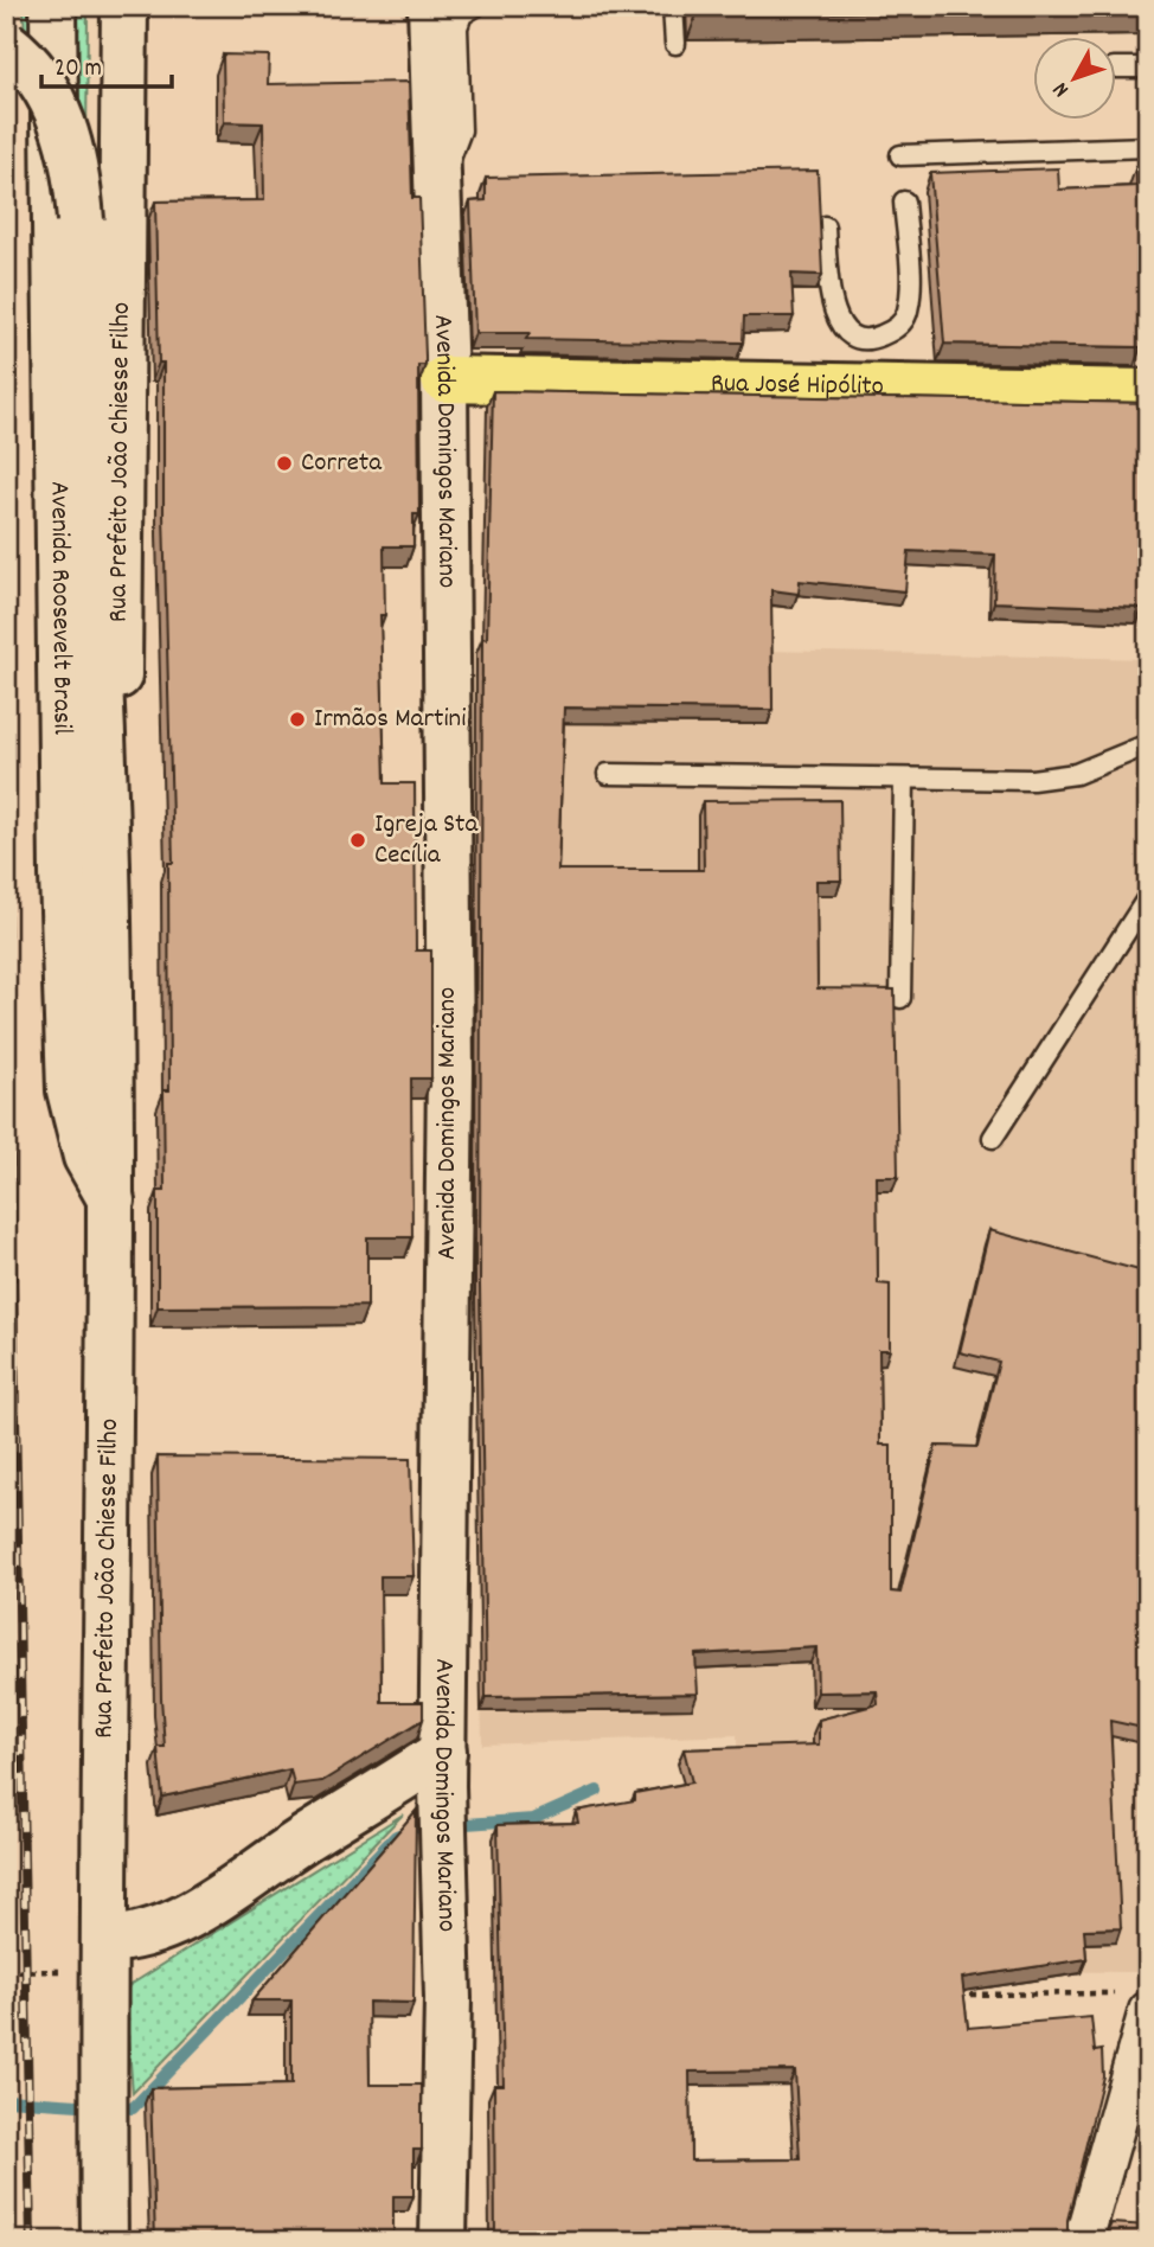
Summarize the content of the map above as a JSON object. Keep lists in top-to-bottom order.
{
  "streets": {
    "main road": [
      "Rua José Hipólito",
      "Avenida Domingos Mariano",
      "Rua Prefeito João Chiesse Filho",
      "Avenida Roosevelt Brasil"
    ]
  },
  "crossings": [
    ["Rua José Hipólito", "Avenida Domingos Mariano"],
    ["Rua Prefeito João Chiesse Filho", "Avenida Roosevelt Brasil"]
  ],
  "places": ["Correta", "Irmãos Martini", "Igreja Sta Cecília"],
  "scale_bar": "20 m",
  "north": "bottom left"
}
